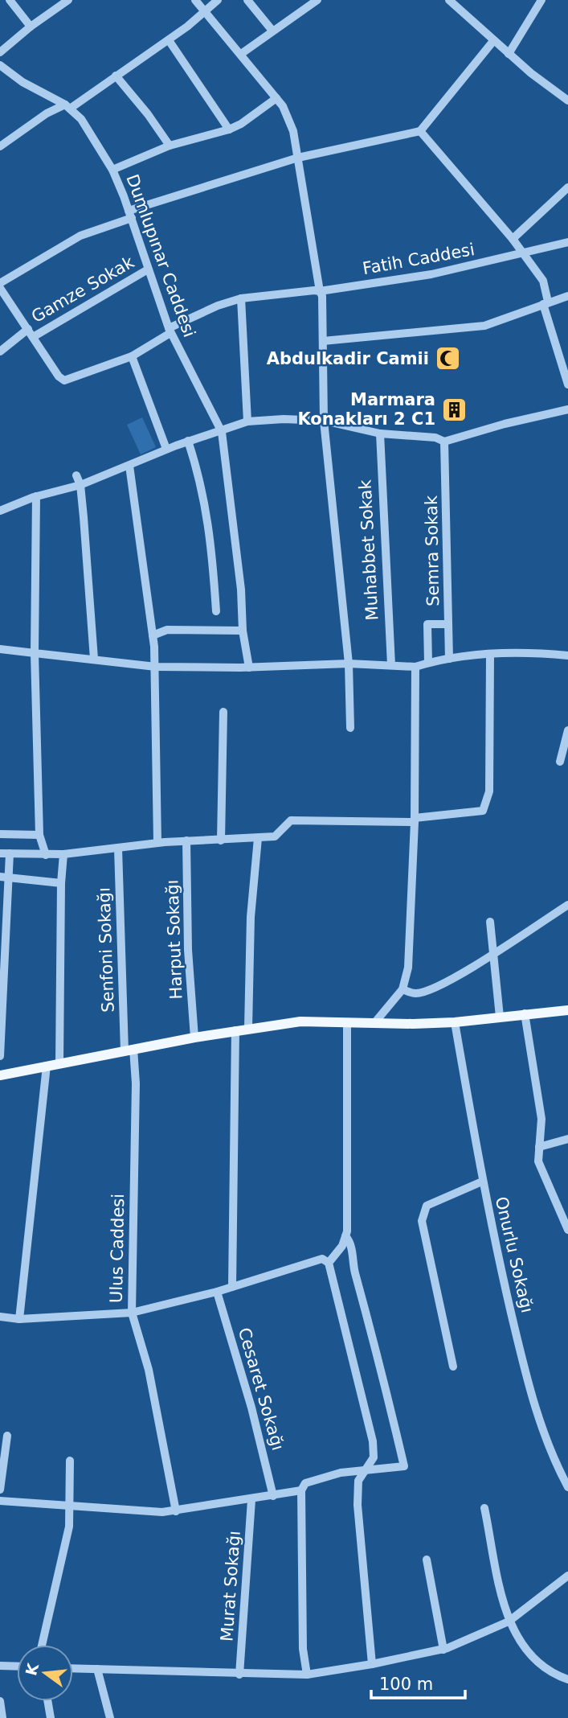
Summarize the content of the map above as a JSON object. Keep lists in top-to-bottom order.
{
  "streets": {
    "street": [
      "Dumlupınar Caddesi",
      "Fatih Caddesi",
      "Gamze Sokak",
      "Muhabbet Sokak",
      "Semra Sokak",
      "Harput Sokağı",
      "Senfoni Sokağı",
      "Ulus Caddesi",
      "Onurlu Sokağı",
      "Cesaret Sokağı",
      "Murat Sokağı"
    ]
  },
  "crossings": [
    ["Dumlupınar Caddesi", "Fatih Caddesi"],
    ["Dumlupınar Caddesi", "Gamze Sokak"],
    ["Fatih Caddesi", "Gamze Sokak"],
    ["Senfoni Sokağı", "Ulus Caddesi"]
  ],
  "places": {
    "mosque": ["Abdulkadir Camii"],
    "building": ["Marmara Konakları 2 C1"]
  },
  "scale_bar": "100 m",
  "north": "left"
}
